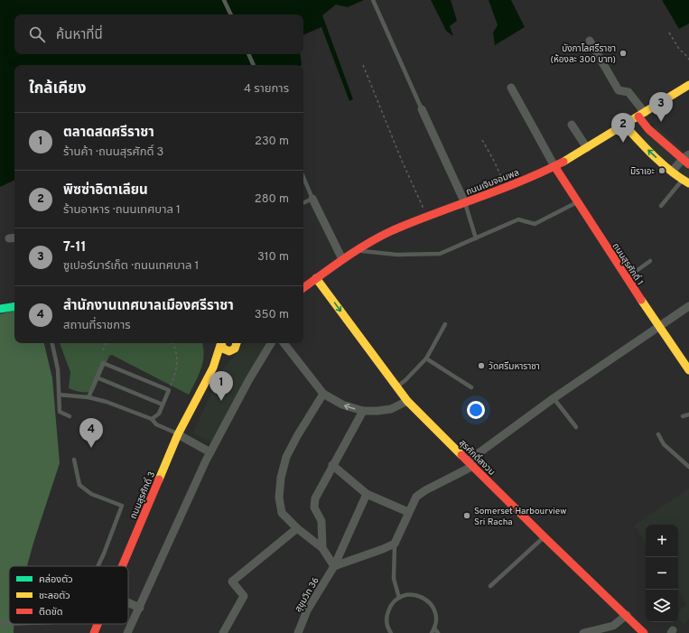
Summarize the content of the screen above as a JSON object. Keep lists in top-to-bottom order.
{
  "streets": {
    "street": [
      "ถนนเจิมจอมพล",
      "ถนนสุรศักดิ์ 1",
      "สุรศักดิ์สงวน",
      "ถนนสุรศักดิ์ 3",
      "สุขุมวิท 36"
    ]
  },
  "crossings": [
    ["ถนนเจิมจอมพล", "ถนนสุรศักดิ์ 1"],
    ["ถนนเจิมจอมพล", "สุรศักดิ์สงวน"]
  ],
  "places": [
    "บังกาโลศรีราชา (ห้องละ 300 บาท)",
    "มิราเอะ",
    "วัดศรีมหาราชา",
    "Somerset Harbourview Sri Racha"
  ],
  "legend": ["คล่องตัว", "ชะลอตัว", "ติดขัด"],
  "page": {
    "search": "ค้นหาที่นี่",
    "heading": ["ใกล้เคียง", "4 รายการ"],
    "pins": [
      "3",
      "2",
      "1",
      "4"
    ],
    "list": [
      {
        "mark": "1",
        "name": "ตลาดสดศรีราชา",
        "note": "ร้านค้า · ถนนสุรศักดิ์ 3",
        "value": "230 m"
      },
      {
        "mark": "2",
        "name": "พิซซ่าอิตาเลียน",
        "note": "ร้านอาหาร · ถนนเทศบาล 1",
        "value": "280 m"
      },
      {
        "mark": "3",
        "name": "7-11",
        "note": "ซูเปอร์มาร์เก็ต · ถนนเทศบาล 1",
        "value": "310 m"
      },
      {
        "mark": "4",
        "name": "สำนักงานเทศบาลเมืองศรีราชา",
        "note": "สถานที่ราชการ",
        "value": "350 m"
      }
    ],
    "map_buttons": ["+", "−"]
  }
}
